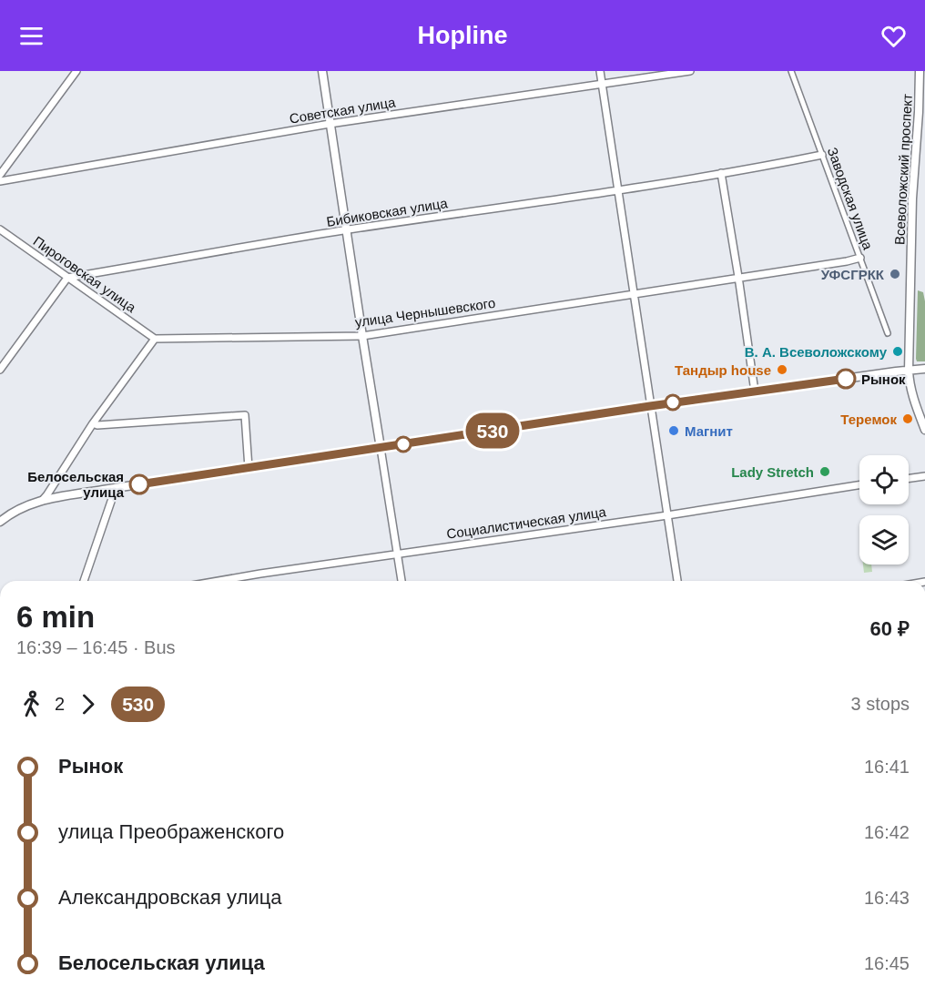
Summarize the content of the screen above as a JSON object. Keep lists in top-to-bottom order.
{
  "streets": {
    "street": [
      "Советская улица",
      "Всеволожский проспект",
      "Заводская улица",
      "Бибиковская улица",
      "Пироговская улица",
      "улица Чернышевского",
      "Социалистическая улица"
    ]
  },
  "crossings": [
    ["Заводская улица", "Бибиковская улица"],
    ["Заводская улица", "улица Чернышевского"],
    ["Бибиковская улица", "Пироговская улица"],
    ["Пироговская улица", "улица Чернышевского"]
  ],
  "places": [
    "УФСГРКК",
    "В. А. Всеволожскому",
    "Тандыр house",
    "Рынок",
    "Теремок",
    "Магнит",
    "Lady Stretch",
    "Белосельская улица"
  ],
  "lines": ["bus line 530"],
  "page": {
    "header": "Hopline",
    "on_map": "530",
    "heading": ["6 min", "16:39 – 16:45 · Bus", "60 ₽"],
    "legs": ["2", "530", "3 stops"],
    "list": [
      {
        "name": "Рынок",
        "value": "16:41"
      },
      {
        "name": "улица Преображенского",
        "value": "16:42"
      },
      {
        "name": "Александровская улица",
        "value": "16:43"
      },
      {
        "name": "Белосельская улица",
        "value": "16:45"
      }
    ]
  }
}
